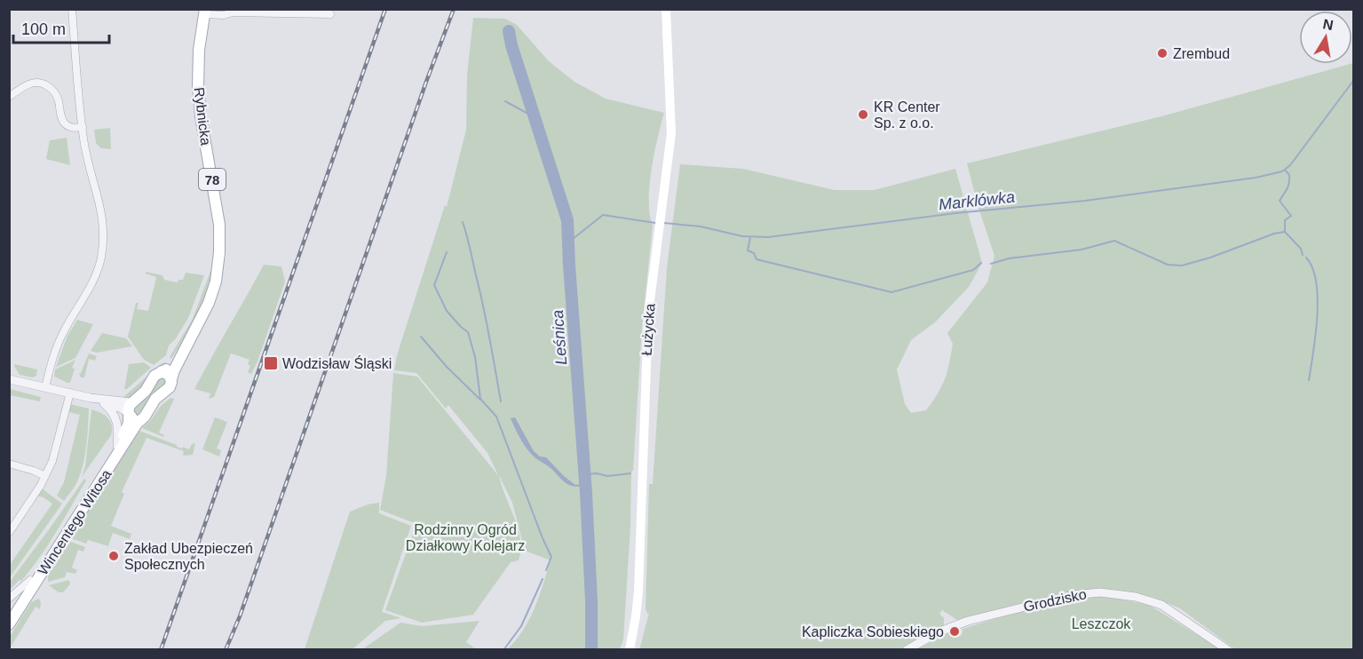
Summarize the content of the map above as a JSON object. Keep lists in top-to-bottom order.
{
  "streets": {
    "main road": [
      "Rybnicka",
      "78",
      "Łużycka",
      "Wincentego Witosa"
    ],
    "street": ["Grodzisko"]
  },
  "crossings": [
    ["Rybnicka", "78"],
    ["78", "Wincentego Witosa"]
  ],
  "water": ["Marklówka", "Leśnica"],
  "parks": ["Rodzinny Ogród Działkowy Kolejarz", "Leszczok"],
  "places": {
    "other": [
      "Zrembud",
      "KR Center Sp. z o.o.",
      "Zakład Ubezpieczeń Społecznych",
      "Kapliczka Sobieskiego"
    ],
    "transit": ["Wodzisław Śląski"]
  },
  "scale_bar": "100 m",
  "north": "top"
}
